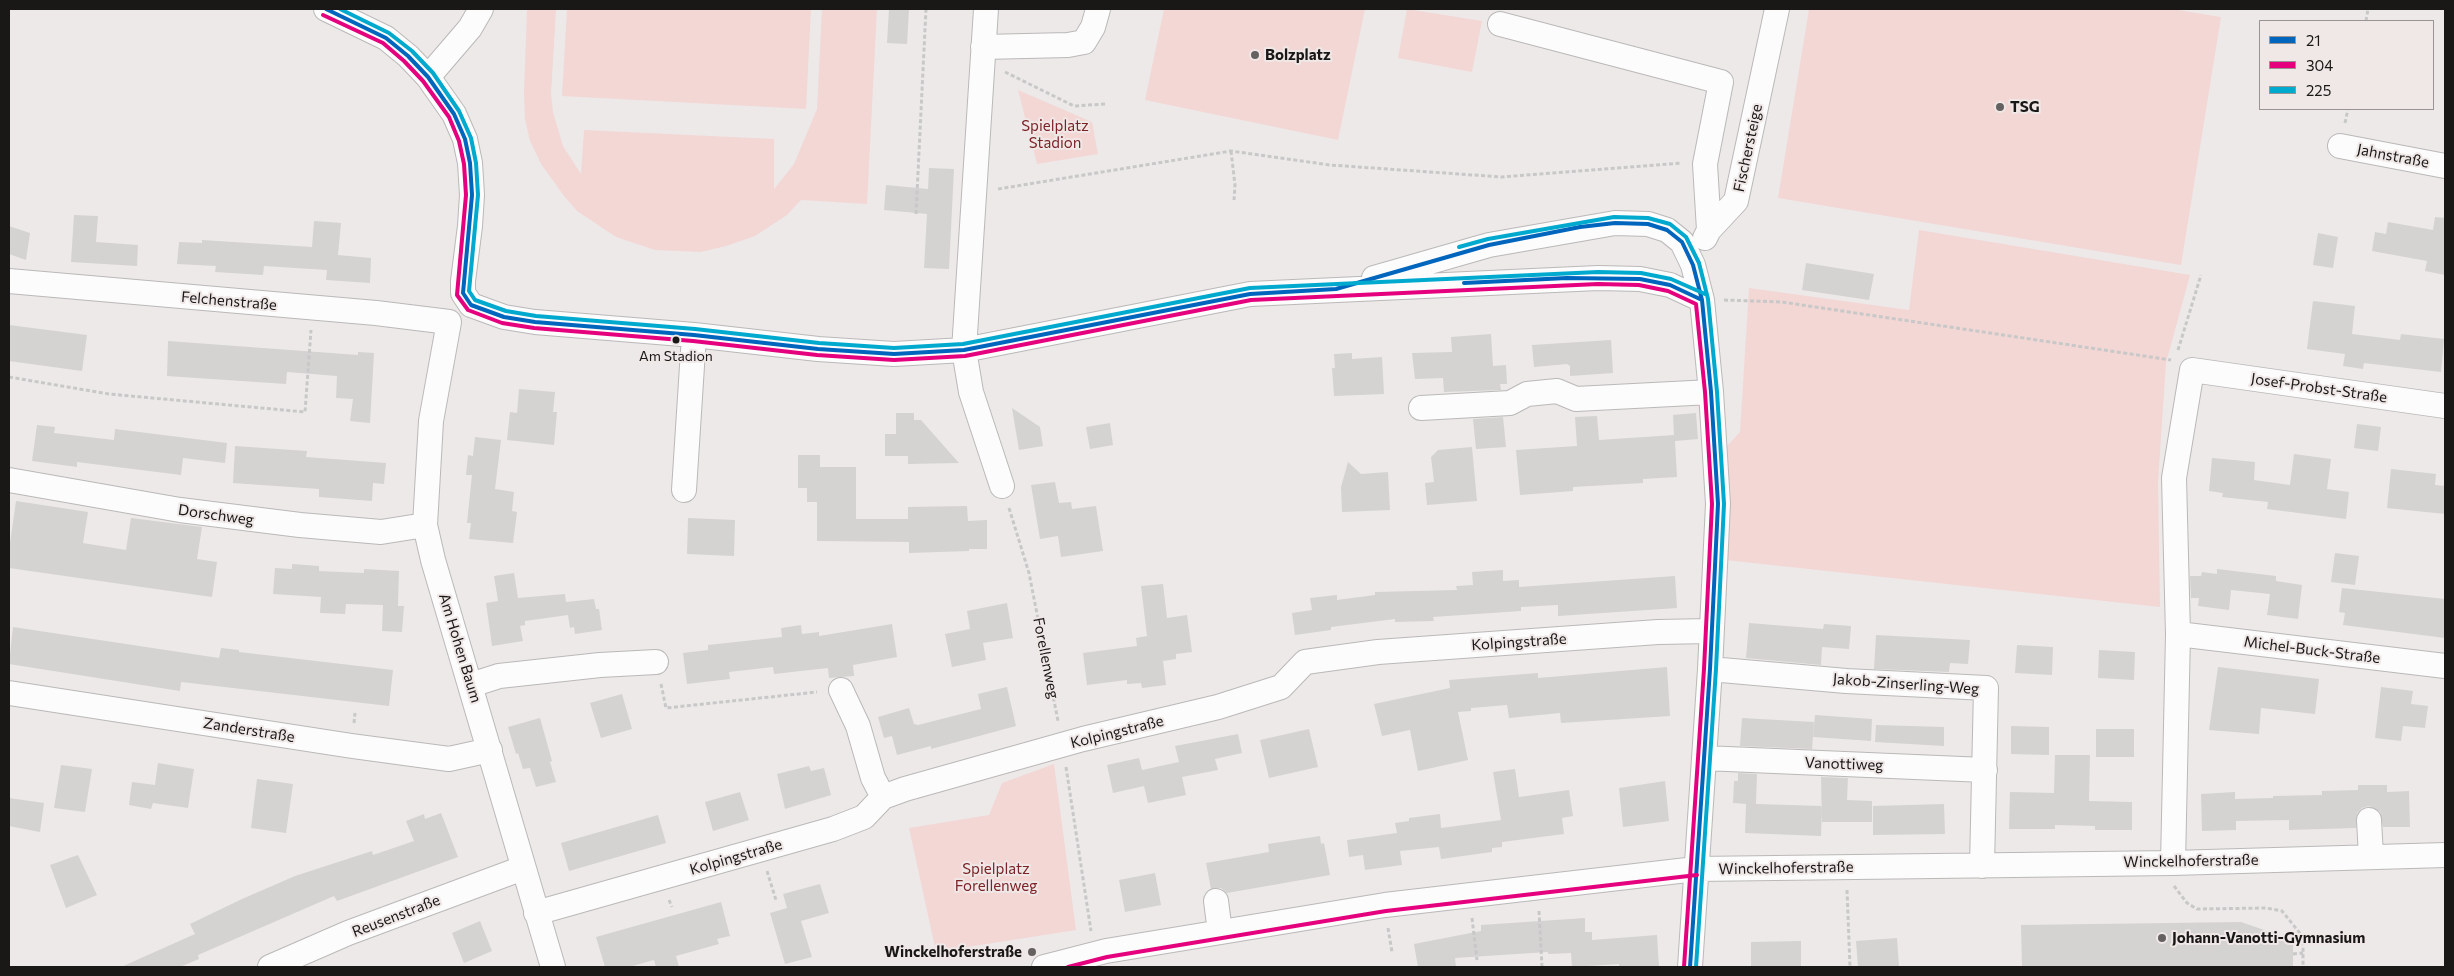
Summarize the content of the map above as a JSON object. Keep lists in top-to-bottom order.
{
  "streets": {
    "street": [
      "Fischersteige",
      "Jahnstraße",
      "Felchenstraße",
      "Josef-Probst-Straße",
      "Dorschweg",
      "Kolpingstraße",
      "Am Hohen Baum",
      "Michel-Buck-Straße",
      "Jakob-Zinserling-Weg",
      "Zanderstraße",
      "Vanottiweg",
      "Winckelhoferstraße",
      "Reusenstraße"
    ],
    "path": ["Forellenweg"]
  },
  "crossings": [
    ["Felchenstraße", "Am Hohen Baum"],
    ["Dorschweg", "Am Hohen Baum"],
    ["Kolpingstraße", "Am Hohen Baum"],
    ["Kolpingstraße", "Forellenweg"],
    ["Am Hohen Baum", "Zanderstraße"],
    ["Am Hohen Baum", "Reusenstraße"],
    ["Forellenweg", "Winckelhoferstraße"],
    ["Jakob-Zinserling-Weg", "Vanottiweg"],
    ["Jakob-Zinserling-Weg", "Winckelhoferstraße"]
  ],
  "parks": ["Spielplatz Stadion", "Spielplatz Forellenweg"],
  "places": [
    "Bolzplatz",
    "TSG",
    "Am Stadion",
    "Johann-Vanotti-Gymnasium",
    "Winckelhoferstraße"
  ],
  "lines": ["transit line 21", "transit line 225", "transit line 304"],
  "legend": ["21", "304", "225"]
}
